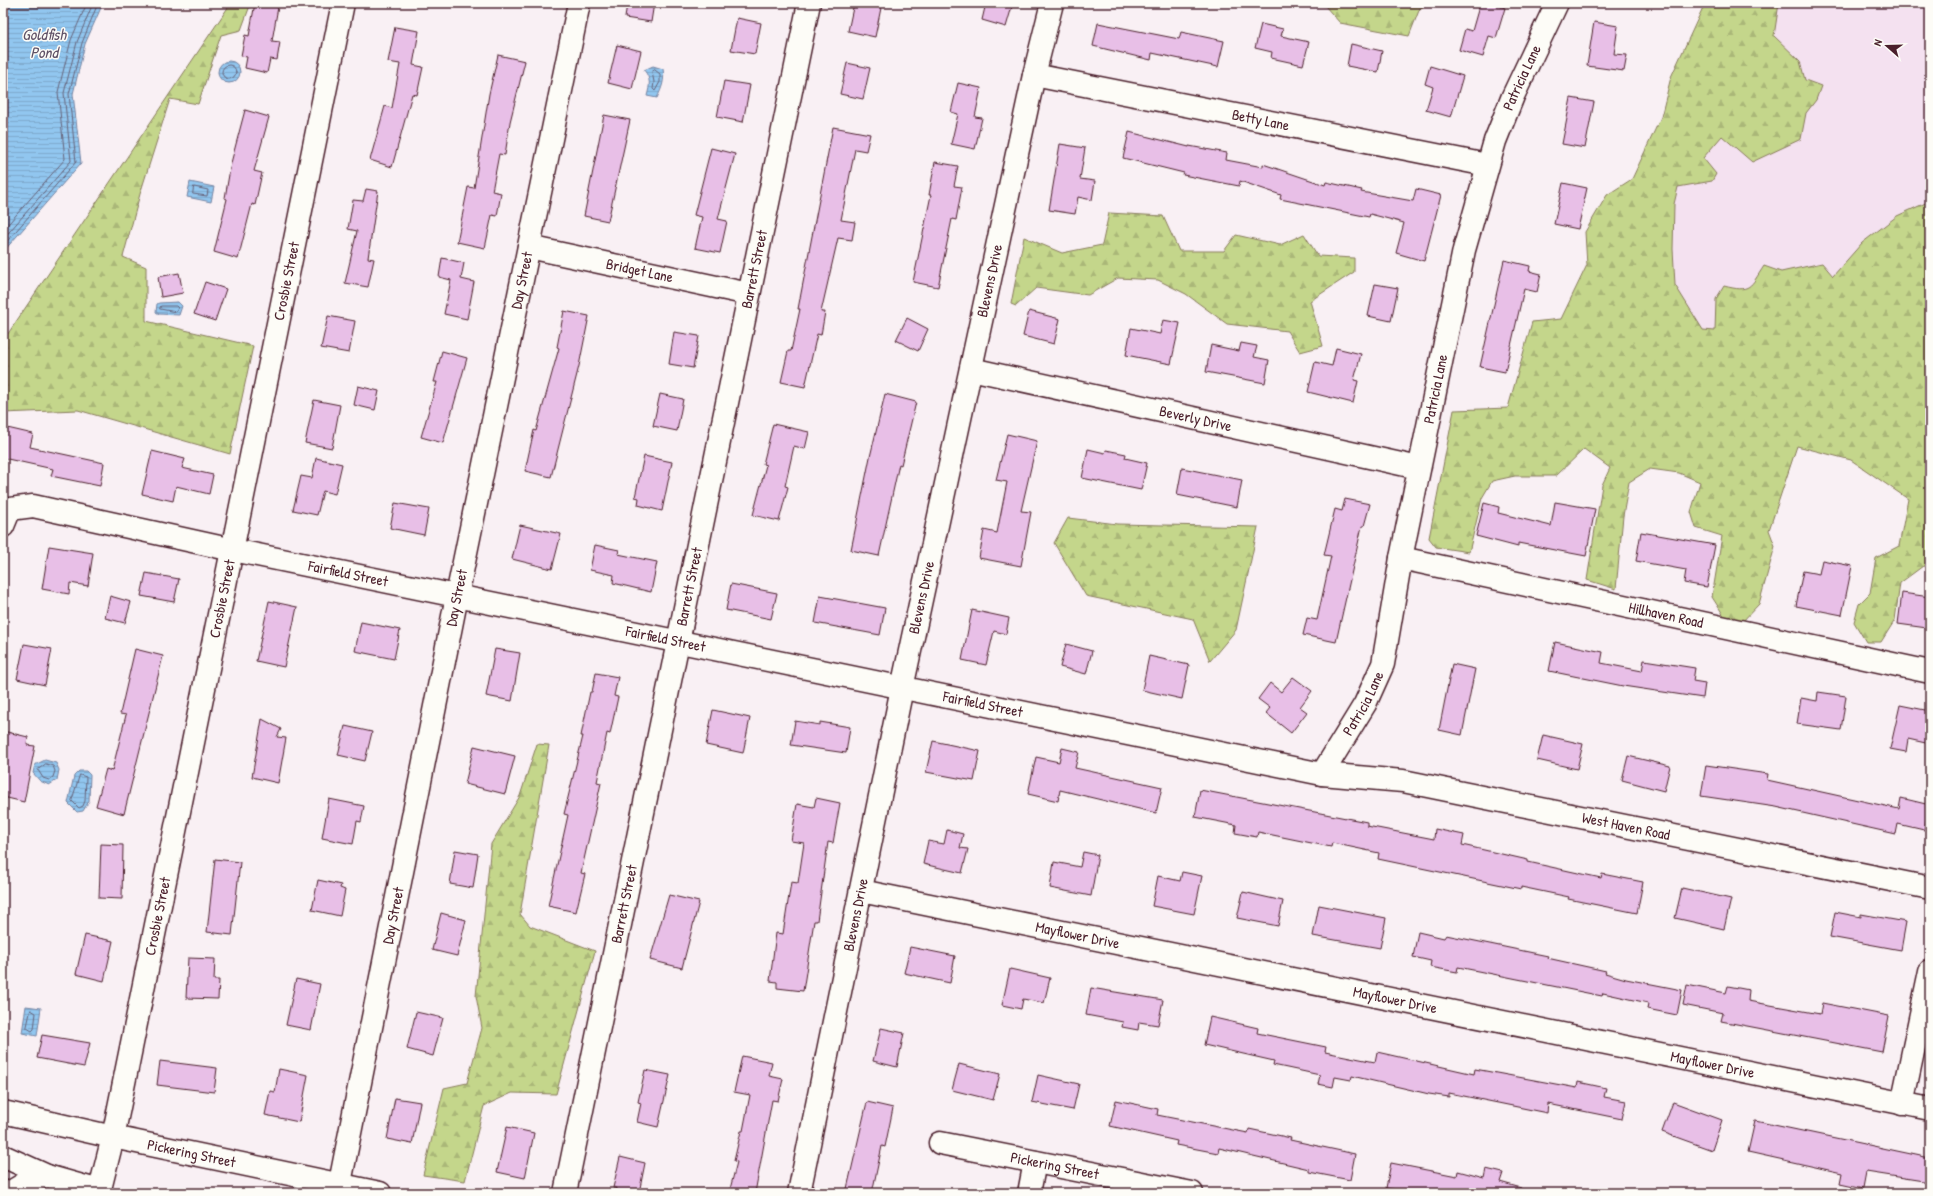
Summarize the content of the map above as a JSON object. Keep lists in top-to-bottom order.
{
  "streets": {
    "street": [
      "Patricia Lane",
      "Betty Lane",
      "Barrett Street",
      "Bridget Lane",
      "Day Street",
      "Blevens Drive",
      "Crosbie Street",
      "Beverly Drive",
      "Fairfield Street",
      "Hillhaven Road",
      "West Haven Road",
      "Mayflower Drive",
      "Pickering Street"
    ]
  },
  "crossings": [
    ["Patricia Lane", "Betty Lane"],
    ["Patricia Lane", "Beverly Drive"],
    ["Patricia Lane", "Fairfield Street"],
    ["Patricia Lane", "Hillhaven Road"],
    ["Patricia Lane", "West Haven Road"],
    ["Betty Lane", "Blevens Drive"],
    ["Barrett Street", "Bridget Lane"],
    ["Barrett Street", "Fairfield Street"],
    ["Bridget Lane", "Day Street"],
    ["Day Street", "Fairfield Street"],
    ["Day Street", "Pickering Street"],
    ["Blevens Drive", "Beverly Drive"],
    ["Blevens Drive", "Fairfield Street"],
    ["Blevens Drive", "Mayflower Drive"],
    ["Crosbie Street", "Fairfield Street"],
    ["Crosbie Street", "Pickering Street"],
    ["Fairfield Street", "West Haven Road"]
  ],
  "water": ["Goldfish Pond"],
  "north": "left"
}
